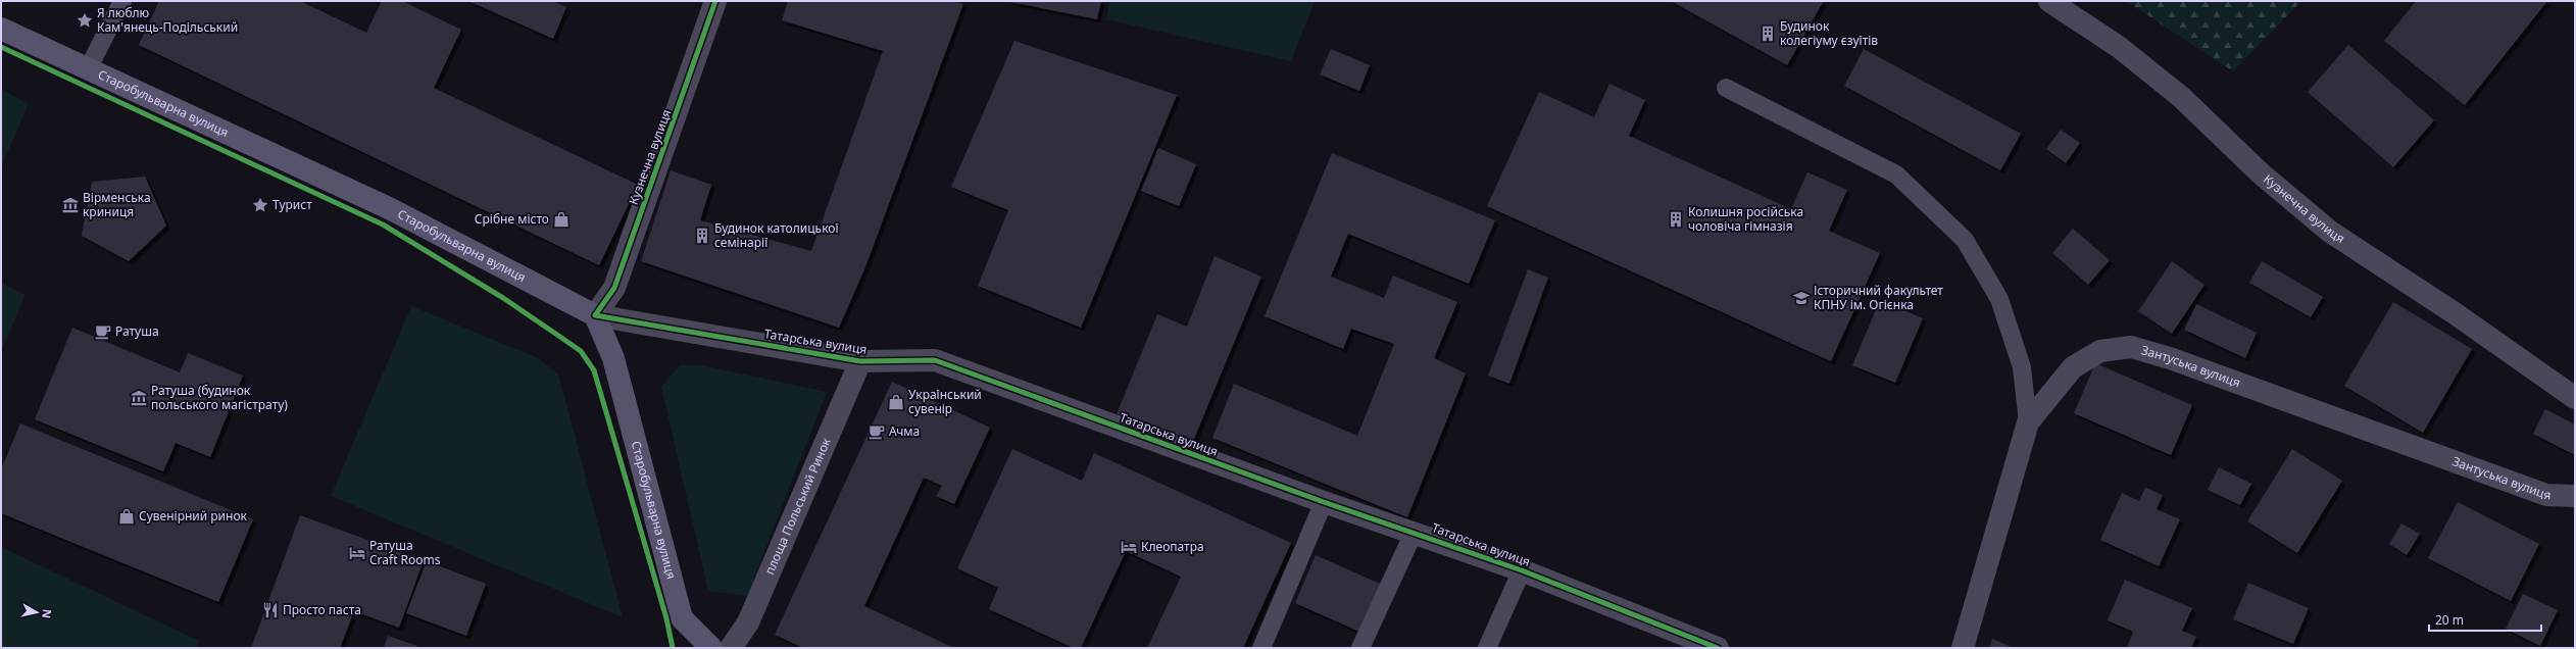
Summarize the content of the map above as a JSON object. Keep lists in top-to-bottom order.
{
  "streets": {
    "main road": ["Старобульварна вулиця"],
    "street": [
      "Кузнечна вулиця",
      "Татарська вулиця",
      "Зантуська вулиця",
      "площа Польський Ринок"
    ]
  },
  "crossings": [
    ["Старобульварна вулиця", "Кузнечна вулиця"],
    ["Старобульварна вулиця", "Татарська вулиця"],
    ["Кузнечна вулиця", "Татарська вулиця"],
    ["Татарська вулиця", "площа Польський Ринок"]
  ],
  "places": {
    "place": ["Я люблю Кам'янець-Подільський", "Турист"],
    "building": ["Будинок колегіуму єзуїтів", "Колишня російська чоловіча гімназія", "Будинок католицької семінарії"],
    "museum": ["Вірменська криниця", "Ратуша (будинок польського магістрату)"],
    "shop": ["Срібне місто", "Український сувенір", "Сувенірний ринок"],
    "school or university": ["Історичний факультет КПНУ ім. Огієнка"],
    "cafe": ["Ратуша", "Ачма"],
    "hotel": ["Клеопатра", "Ратуша Craft Rooms"],
    "restaurant": ["Просто паста"]
  },
  "scale_bar": "20 m",
  "north": "right"
}
